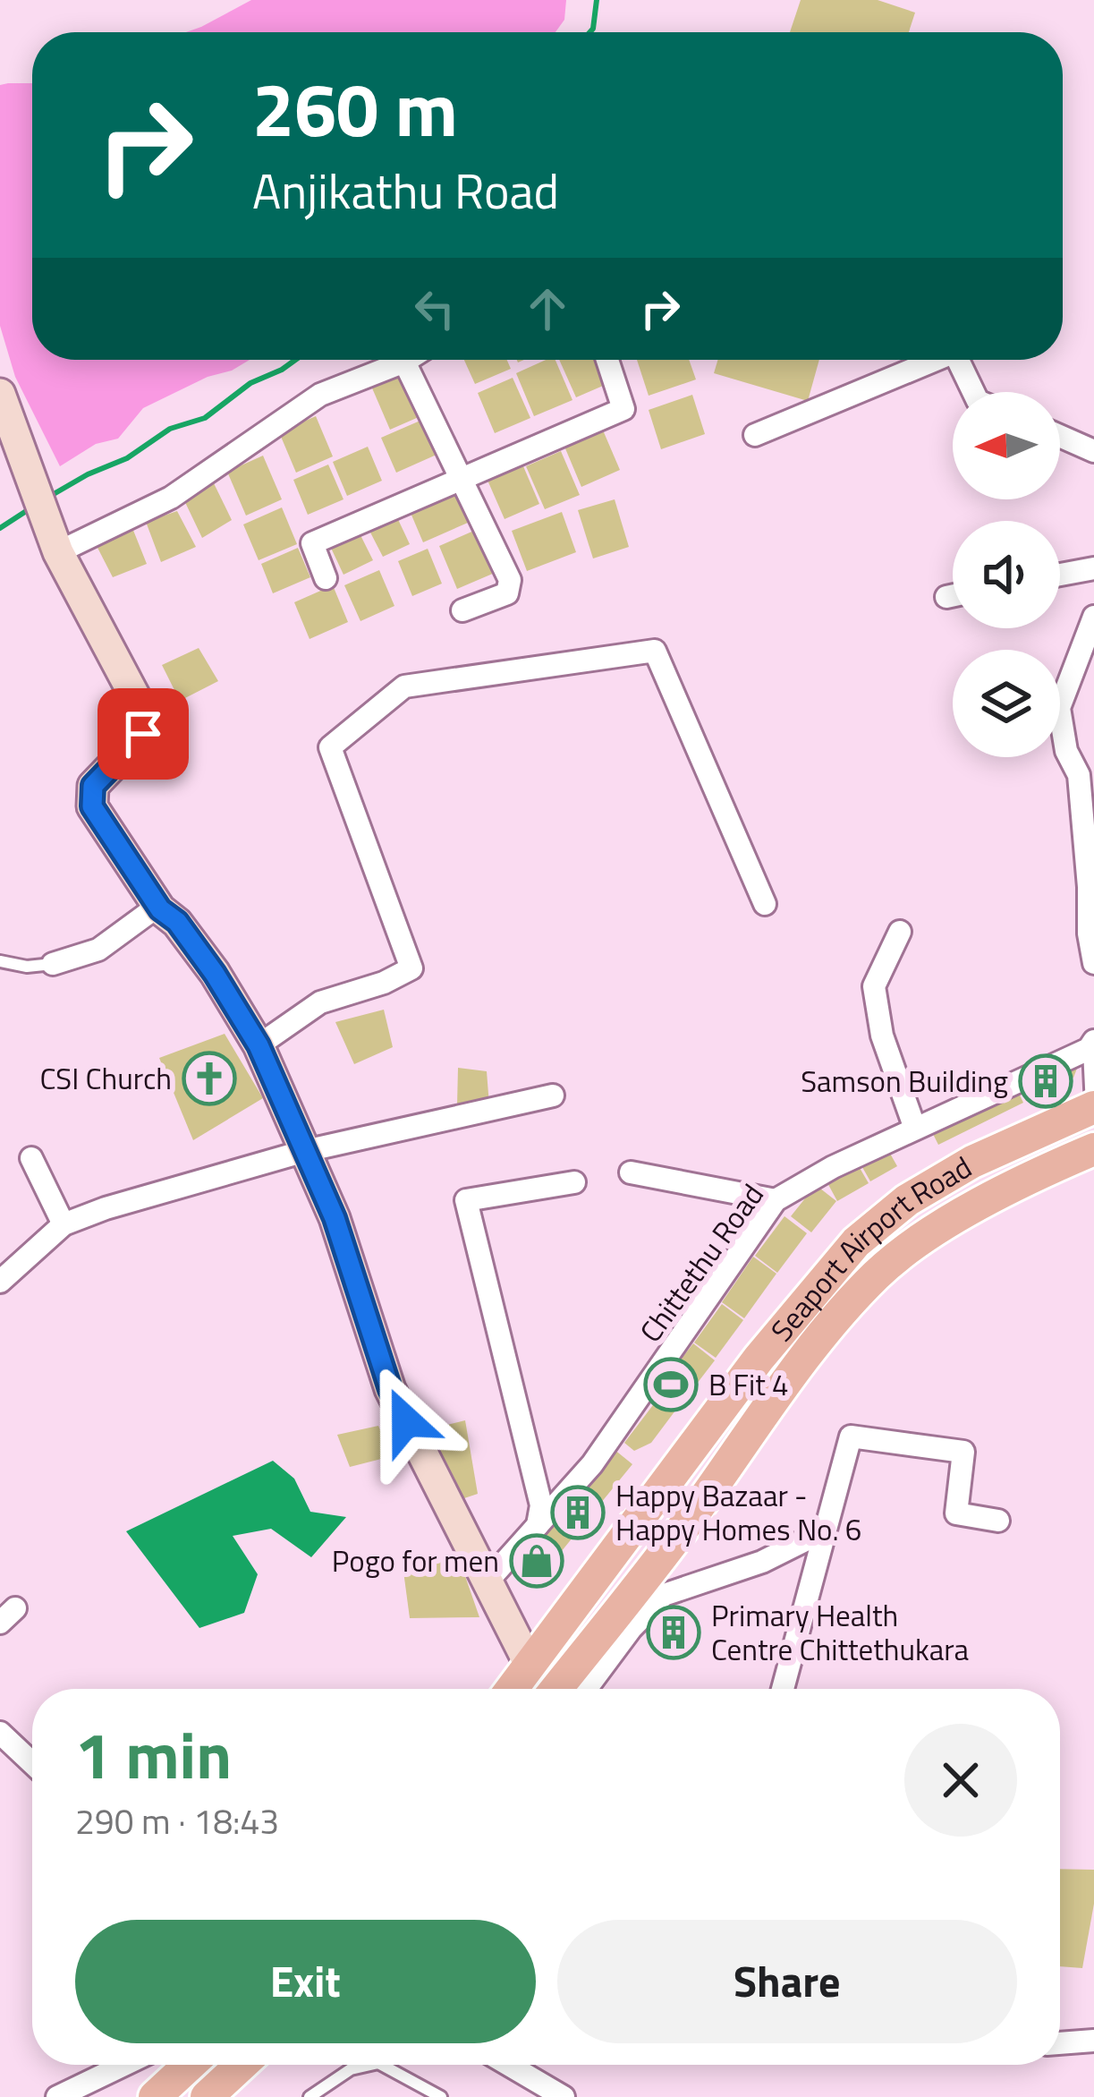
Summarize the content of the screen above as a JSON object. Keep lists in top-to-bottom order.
{
  "streets": {
    "main road": ["Seaport Airport Road"],
    "street": ["Chittethu Road"]
  },
  "places": {
    "church": ["CSI Church"],
    "building": ["Samson Building", "Happy Bazaar - Happy Homes No. 6", "Primary Health Centre Chittethukara"],
    "sports": ["B Fit 4"],
    "shop": ["Pogo for men"]
  },
  "north": "left",
  "page": {
    "turn": ["260 m", "Anjikathu Road"],
    "heading": ["1 min", "290 m · 18:43"],
    "buttons": ["Exit", "Share"]
  }
}
